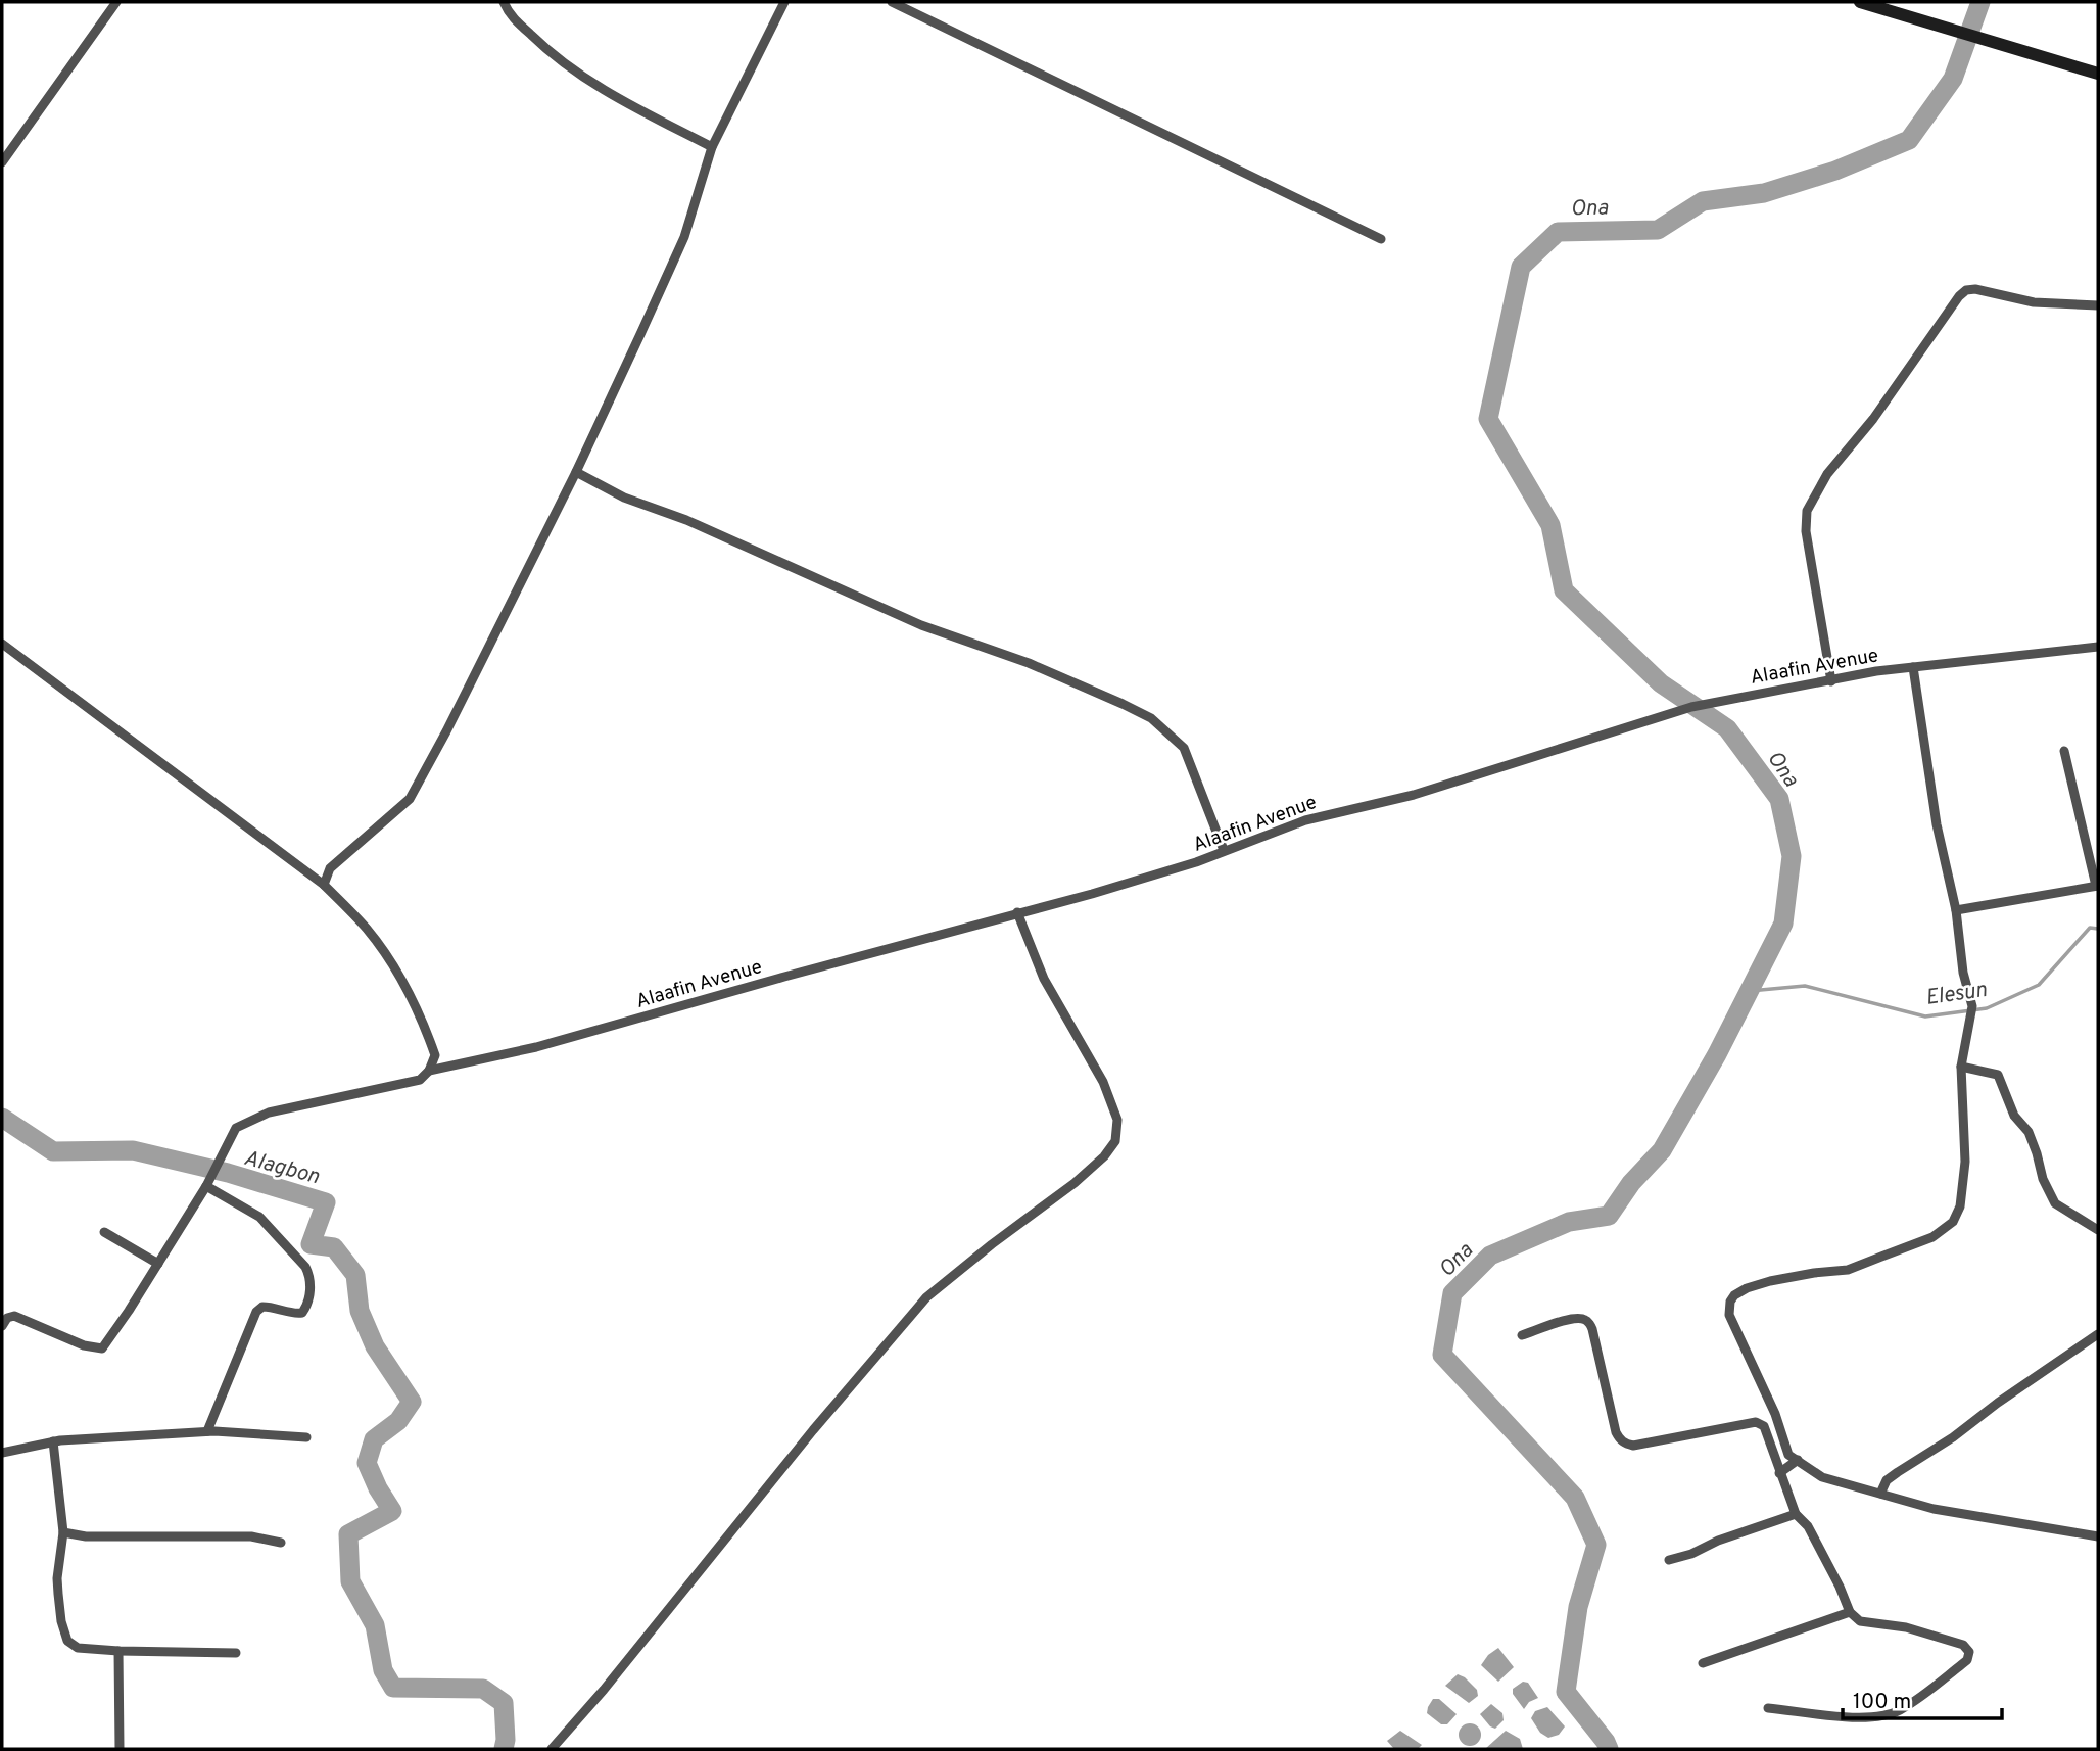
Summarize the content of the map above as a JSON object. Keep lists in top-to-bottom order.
{
  "streets": {
    "street": ["Alaafin Avenue"]
  },
  "water": ["Ona", "Elesun", "Alagbon"],
  "scale_bar": "100 m"
}
